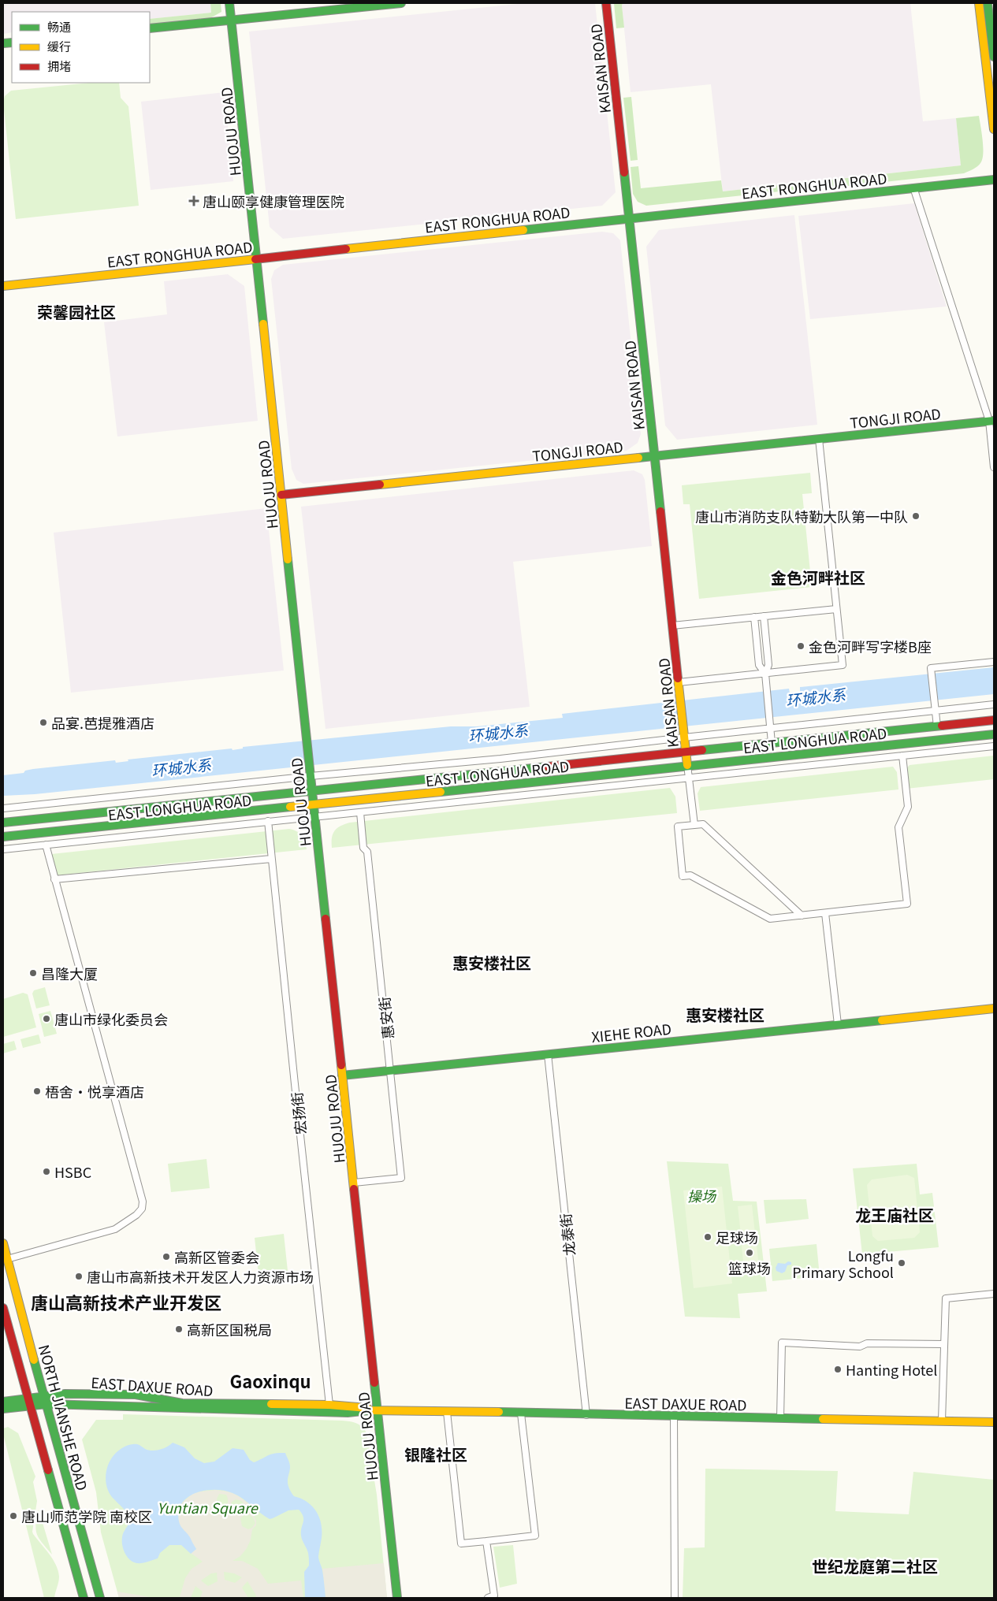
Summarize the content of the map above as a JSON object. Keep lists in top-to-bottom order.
{
  "streets": {
    "street": [
      "KAISAN ROAD",
      "HUOJU ROAD",
      "EAST RONGHUA ROAD",
      "TONGJI ROAD",
      "EAST LONGHUA ROAD",
      "惠安街",
      "XIEHE ROAD",
      "宏扬街",
      "龙泰街",
      "EAST DAXUE ROAD",
      "NORTH JIANSHE ROAD"
    ]
  },
  "crossings": [
    ["KAISAN ROAD", "EAST RONGHUA ROAD"],
    ["KAISAN ROAD", "TONGJI ROAD"],
    ["KAISAN ROAD", "EAST LONGHUA ROAD"],
    ["HUOJU ROAD", "EAST RONGHUA ROAD"],
    ["HUOJU ROAD", "TONGJI ROAD"],
    ["HUOJU ROAD", "EAST LONGHUA ROAD"],
    ["HUOJU ROAD", "惠安街"],
    ["HUOJU ROAD", "XIEHE ROAD"],
    ["HUOJU ROAD", "EAST DAXUE ROAD"],
    ["惠安街", "XIEHE ROAD"],
    ["XIEHE ROAD", "龙泰街"],
    ["宏扬街", "EAST DAXUE ROAD"],
    ["龙泰街", "EAST DAXUE ROAD"],
    ["EAST DAXUE ROAD", "NORTH JIANSHE ROAD"]
  ],
  "districts": [
    "荣馨园社区",
    "金色河畔社区",
    "惠安楼社区",
    "惠安楼社区",
    "龙王庙社区",
    "唐山高新技术产业开发区",
    "Gaoxinqu",
    "银隆社区",
    "世纪龙庭第二社区"
  ],
  "water": ["环城水系"],
  "parks": ["操场", "Yuntian Square"],
  "places": {
    "health": ["唐山颐享健康管理医院"],
    "other": [
      "唐山市消防支队特勤大队第一中队",
      "金色河畔写字楼B座",
      "品宴.芭提雅酒店",
      "昌隆大厦",
      "唐山市绿化委员会",
      "梧舍·悦享酒店",
      "HSBC",
      "足球场",
      "篮球场",
      "高新区管委会",
      "Longfu Primary School",
      "唐山市高新技术开发区人力资源市场",
      "高新区国税局",
      "Hanting Hotel",
      "唐山师范学院 南校区"
    ]
  },
  "legend": ["畅通", "缓行", "拥堵"]
}
